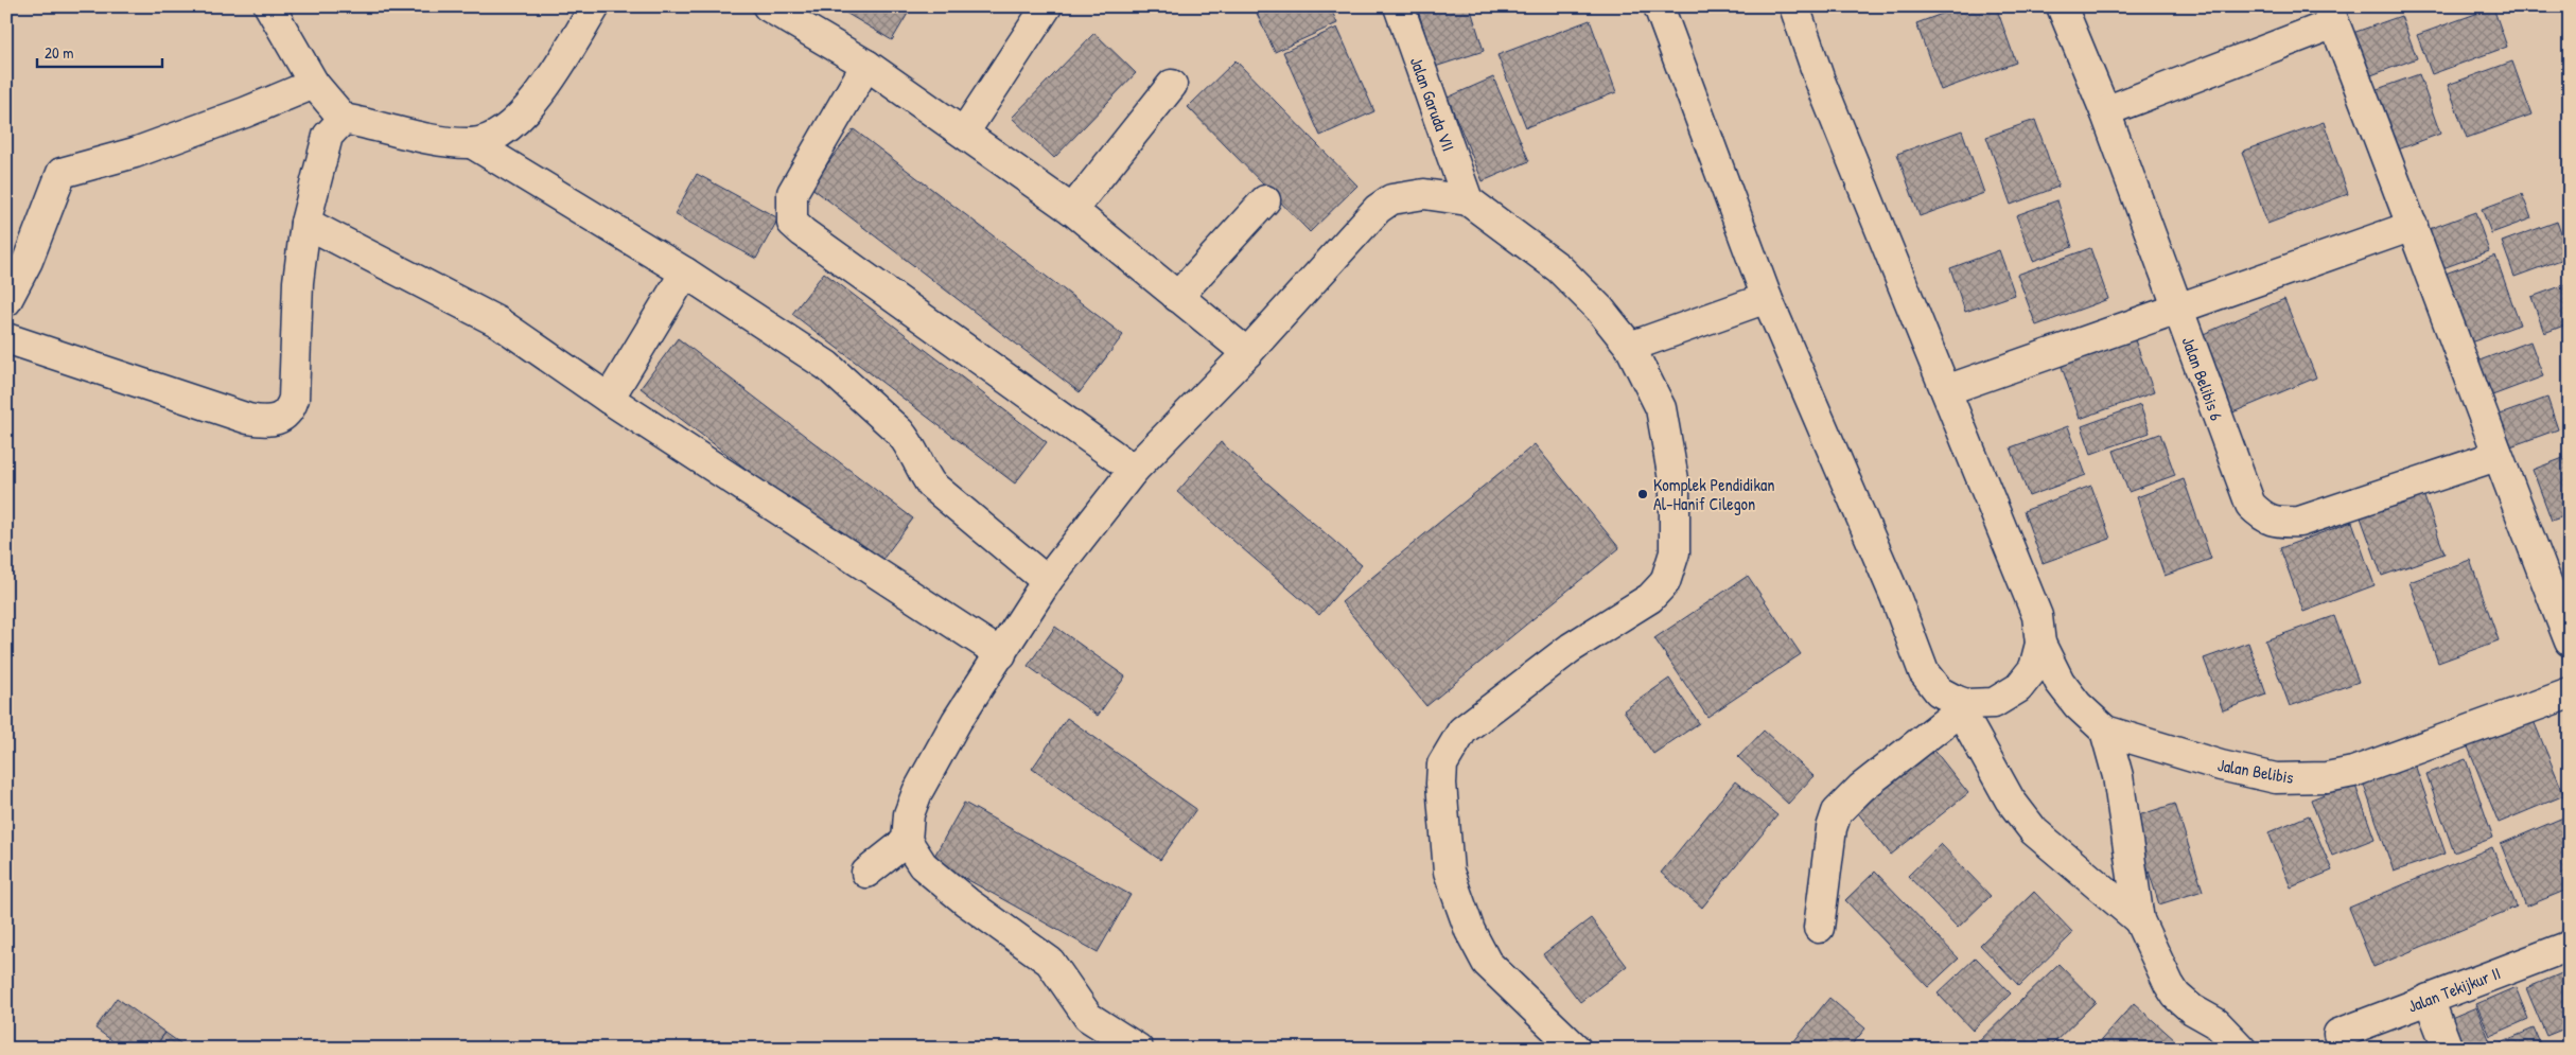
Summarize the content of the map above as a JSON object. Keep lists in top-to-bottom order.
{
  "streets": {
    "street": [
      "Jalan Garuda VII",
      "Jalan Belibis 6",
      "Jalan Belibis",
      "Jalan Tekijkur II"
    ]
  },
  "places": ["Komplek Pendidikan Al-Hanif Cilegon"],
  "scale_bar": "20 m"
}
